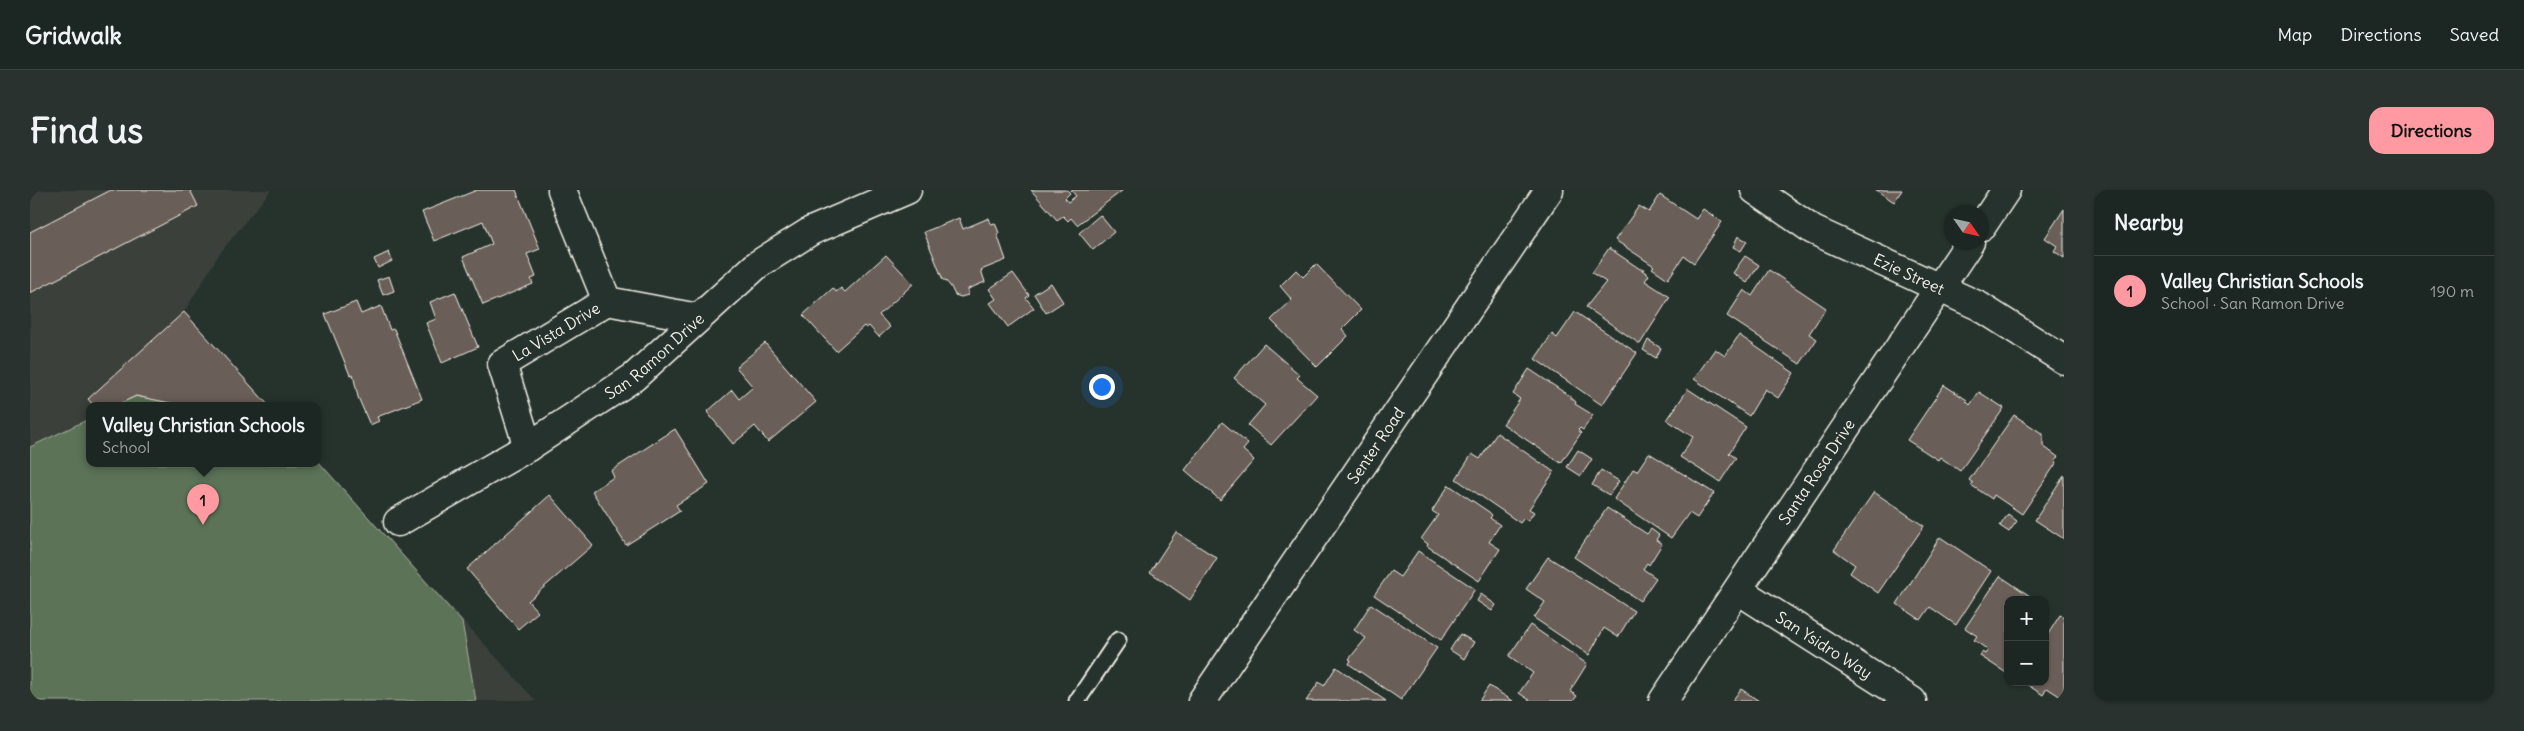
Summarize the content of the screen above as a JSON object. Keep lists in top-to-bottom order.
{
  "streets": {
    "street": [
      "Ezie Street",
      "La Vista Drive",
      "San Ramon Drive",
      "Senter Road",
      "Santa Rosa Drive",
      "San Ysidro Way"
    ]
  },
  "crossings": [
    ["Ezie Street", "Santa Rosa Drive"],
    ["La Vista Drive", "San Ramon Drive"],
    ["Santa Rosa Drive", "San Ysidro Way"]
  ],
  "north": "bottom right",
  "page": {
    "header": "Gridwalk",
    "nav": ["Map", "Directions", "Saved"],
    "buttons": "Directions",
    "title": "Find us",
    "heading": "Nearby",
    "list": [
      {
        "mark": "1",
        "name": "Valley Christian Schools",
        "note": "School · San Ramon Drive",
        "value": "190 m"
      }
    ],
    "popup": ["Valley Christian Schools", "School"],
    "pins": "1",
    "map_buttons": ["+", "−"]
  }
}
